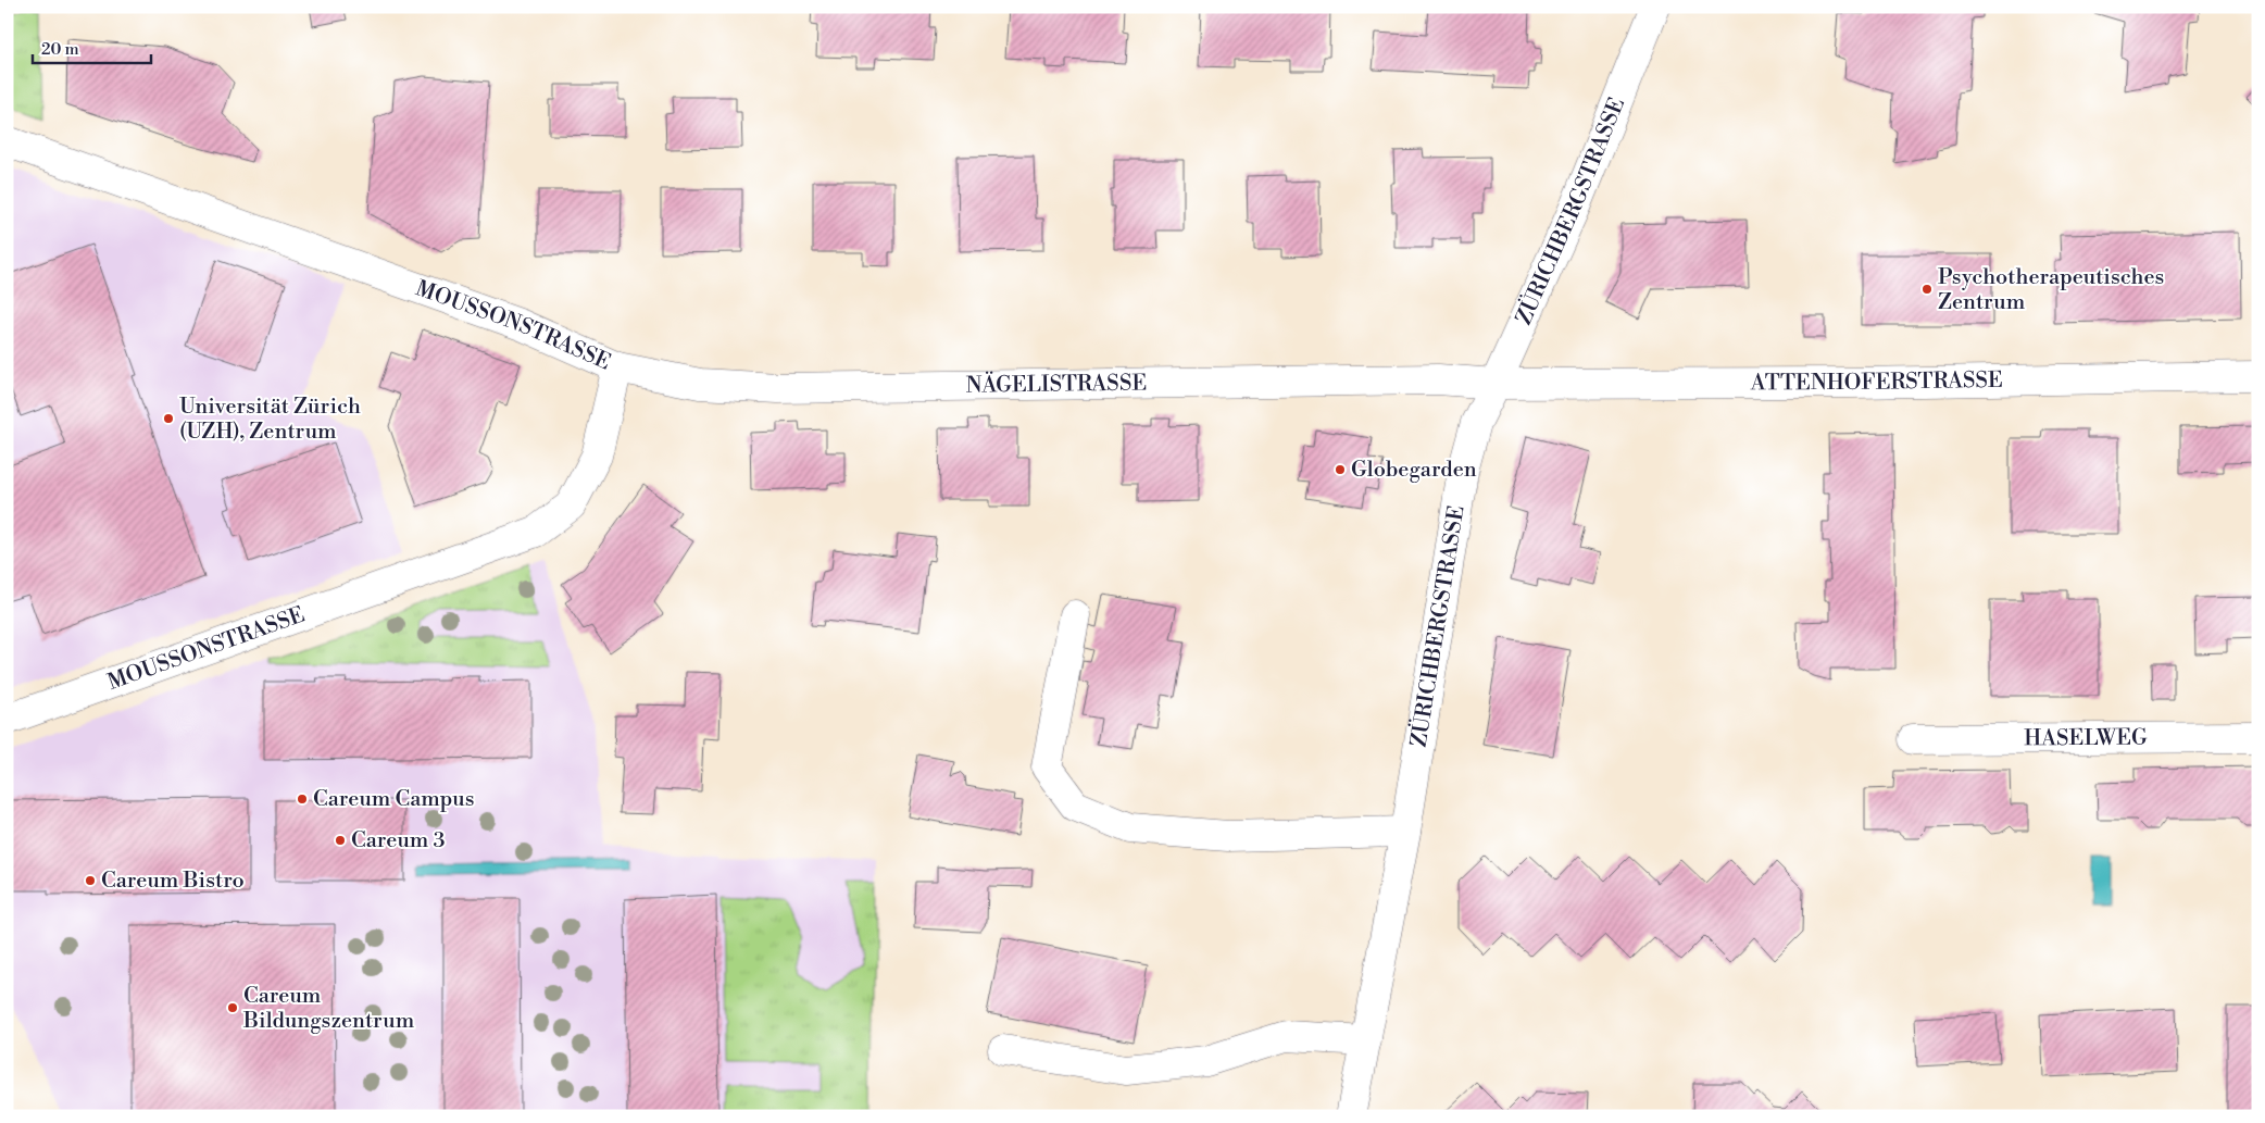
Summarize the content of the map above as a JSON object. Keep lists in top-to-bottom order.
{
  "streets": {
    "street": [
      "ZÜRICHBERGSTRASSE",
      "MOUSSONSTRASSE",
      "ATTENHOFERSTRASSE",
      "NÄGELISTRASSE",
      "HASELWEG"
    ]
  },
  "crossings": [
    ["ZÜRICHBERGSTRASSE", "ATTENHOFERSTRASSE"],
    ["ZÜRICHBERGSTRASSE", "NÄGELISTRASSE"],
    ["MOUSSONSTRASSE", "NÄGELISTRASSE"],
    ["ATTENHOFERSTRASSE", "NÄGELISTRASSE"]
  ],
  "places": [
    "Psychotherapeutisches Zentrum",
    "Universität Zürich (UZH), Zentrum",
    "Globegarden",
    "Careum Campus",
    "Careum 3",
    "Careum Bistro",
    "Careum Bildungszentrum"
  ],
  "scale_bar": "20 m"
}
